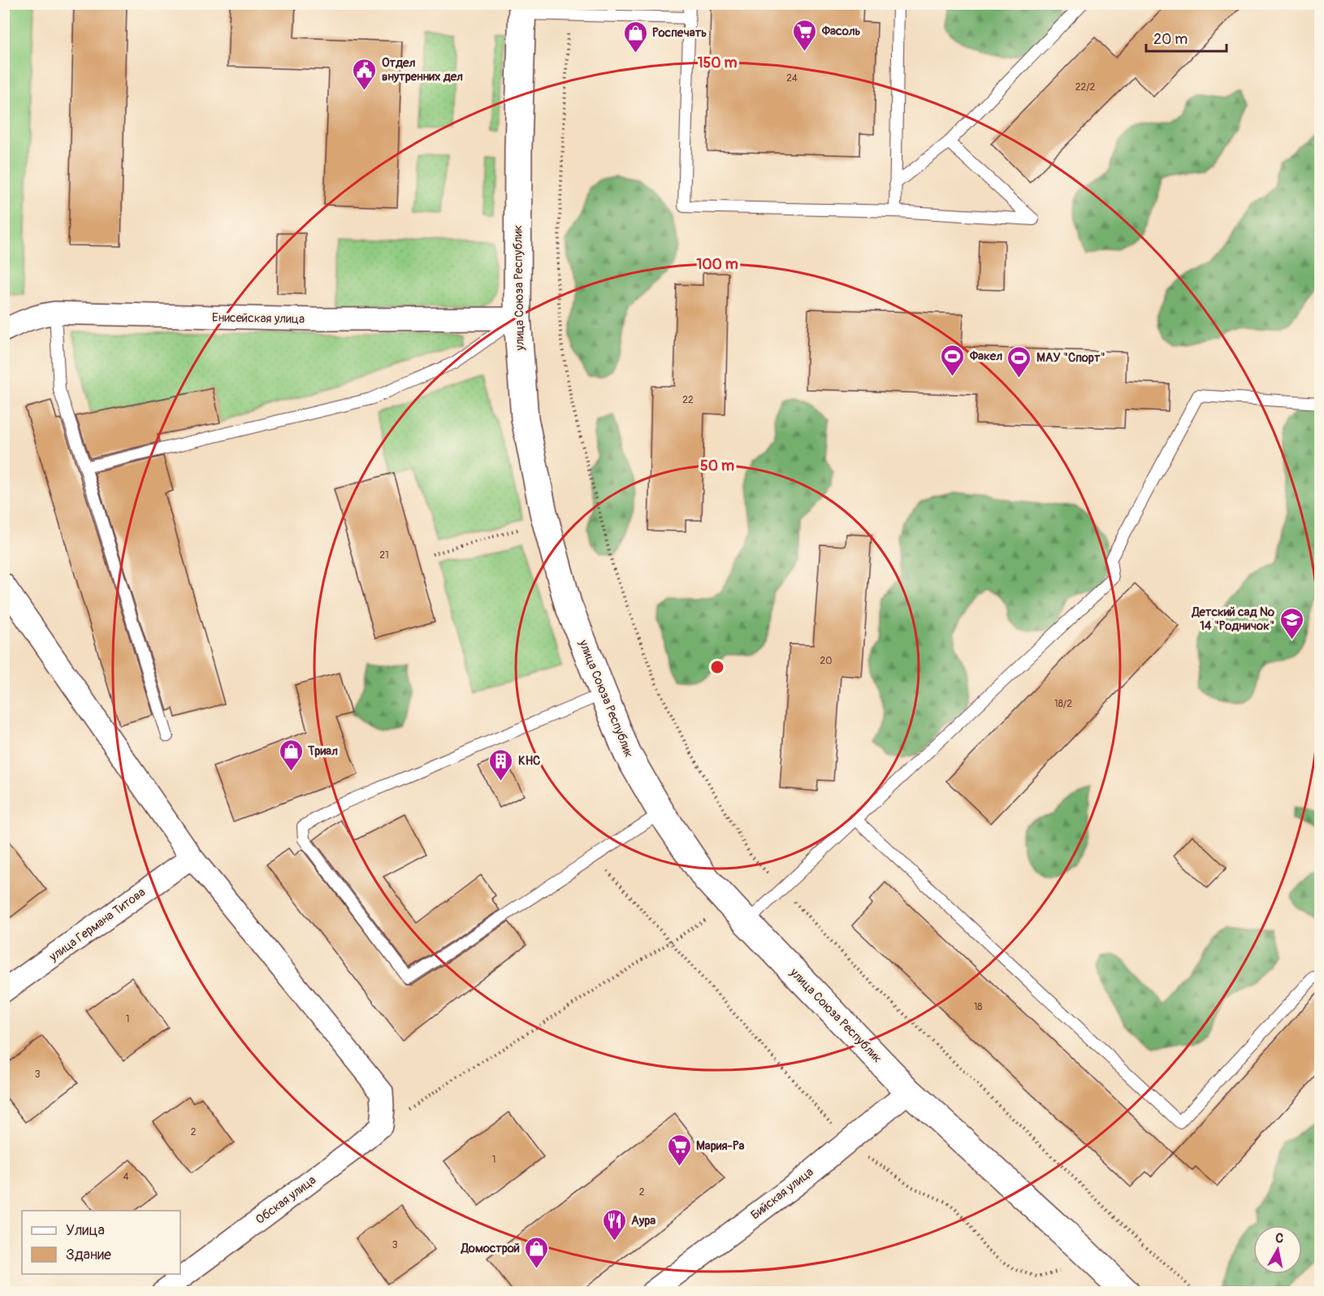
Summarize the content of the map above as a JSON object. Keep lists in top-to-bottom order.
{
  "streets": {
    "street": [
      "улица Союза Республик",
      "Енисейская улица",
      "улица Германа Титова",
      "Бийская улица",
      "Обская улица"
    ]
  },
  "crossings": [
    ["улица Союза Республик", "Енисейская улица"],
    ["улица Союза Республик", "Бийская улица"]
  ],
  "places": {
    "supermarket": ["Фасоль", "Мария-Ра"],
    "shop": ["Роспечать", "Триал", "Домострой"],
    "public building": ["Отдел внутренних дел"],
    "sports": ["Факел", "МАУ \"Спорт\""],
    "school or university": ["Детский сад № 14 \"Родничок\""],
    "building": ["КНС"],
    "restaurant": ["Аура"]
  },
  "house_numbers": [
    "24",
    "22/2",
    "22",
    "21",
    "20",
    "18/2",
    "18",
    "1",
    "3",
    "2",
    "1",
    "4",
    "2",
    "3"
  ],
  "legend": ["Улица", "Здание"],
  "scale_bar": "20 m",
  "north": "top",
  "rings": ["150 m", "100 m", "50 m"]
}
